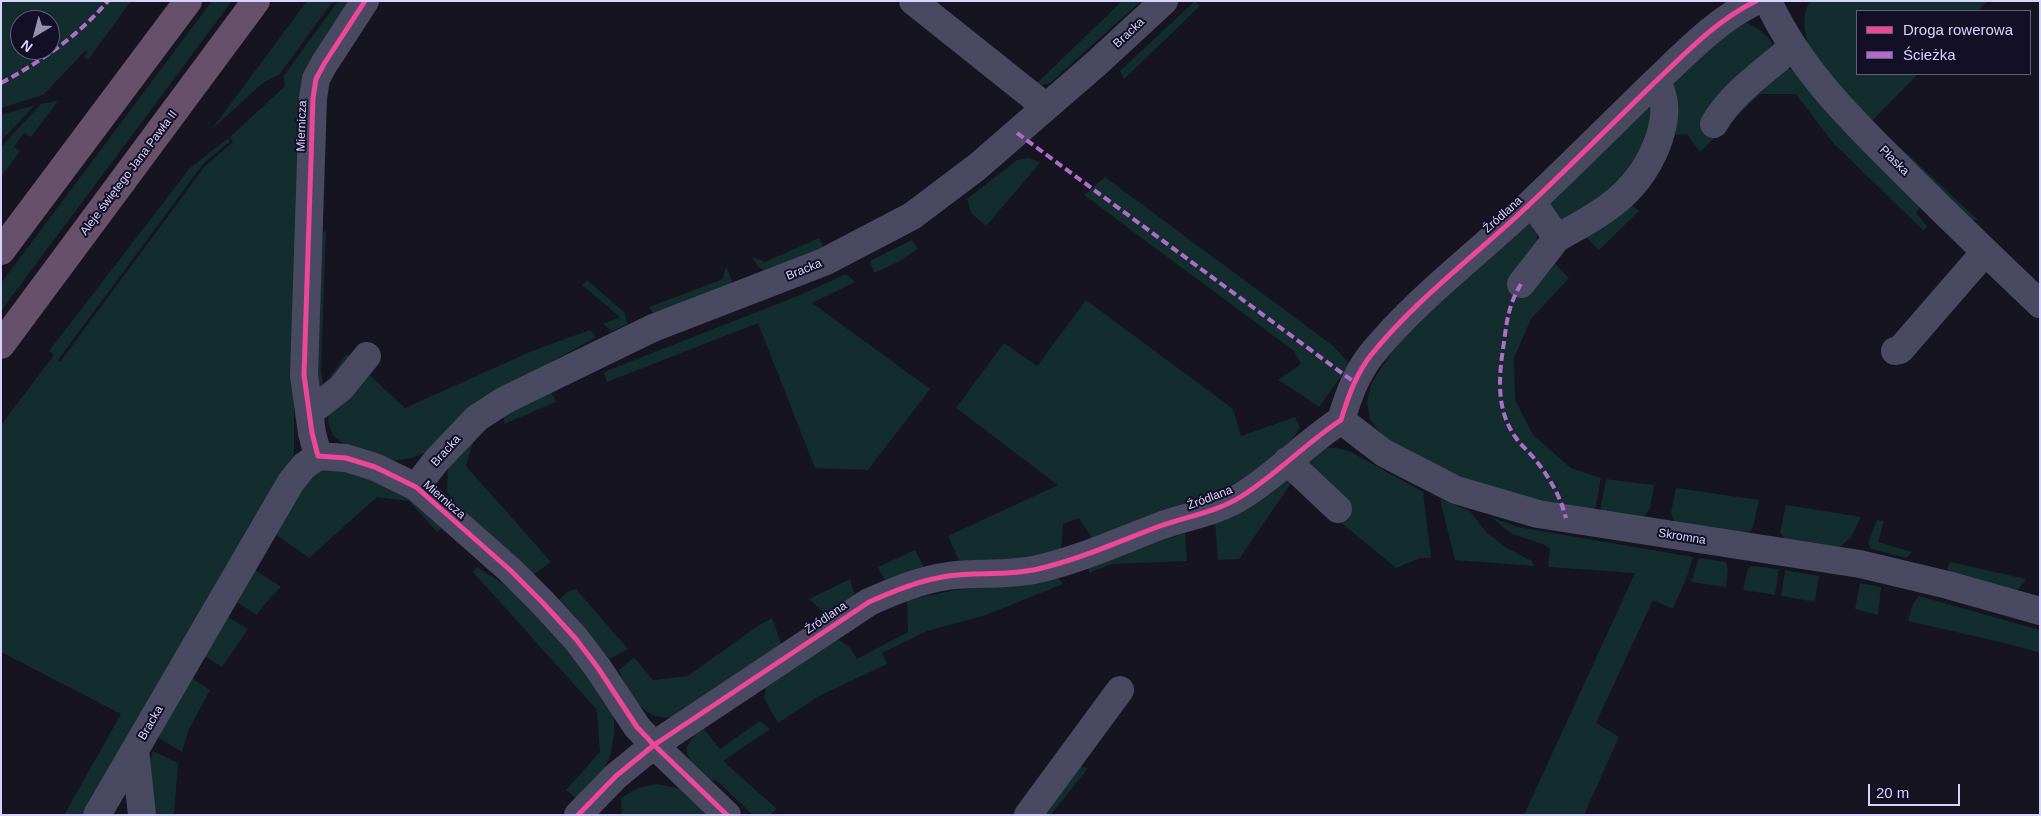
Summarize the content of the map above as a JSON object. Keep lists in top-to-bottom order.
{
  "streets": {
    "highway": ["Aleje świętego Jana Pawła II"],
    "street": [
      "Bracka",
      "Miernicza",
      "Płaska",
      "Źródlana",
      "Skromna"
    ]
  },
  "crossings": [
    ["Bracka", "Miernicza"],
    ["Miernicza", "Źródlana"],
    ["Źródlana", "Skromna"]
  ],
  "legend": ["Droga rowerowa", "Ścieżka"],
  "scale_bar": "20 m",
  "north": "bottom left"
}
